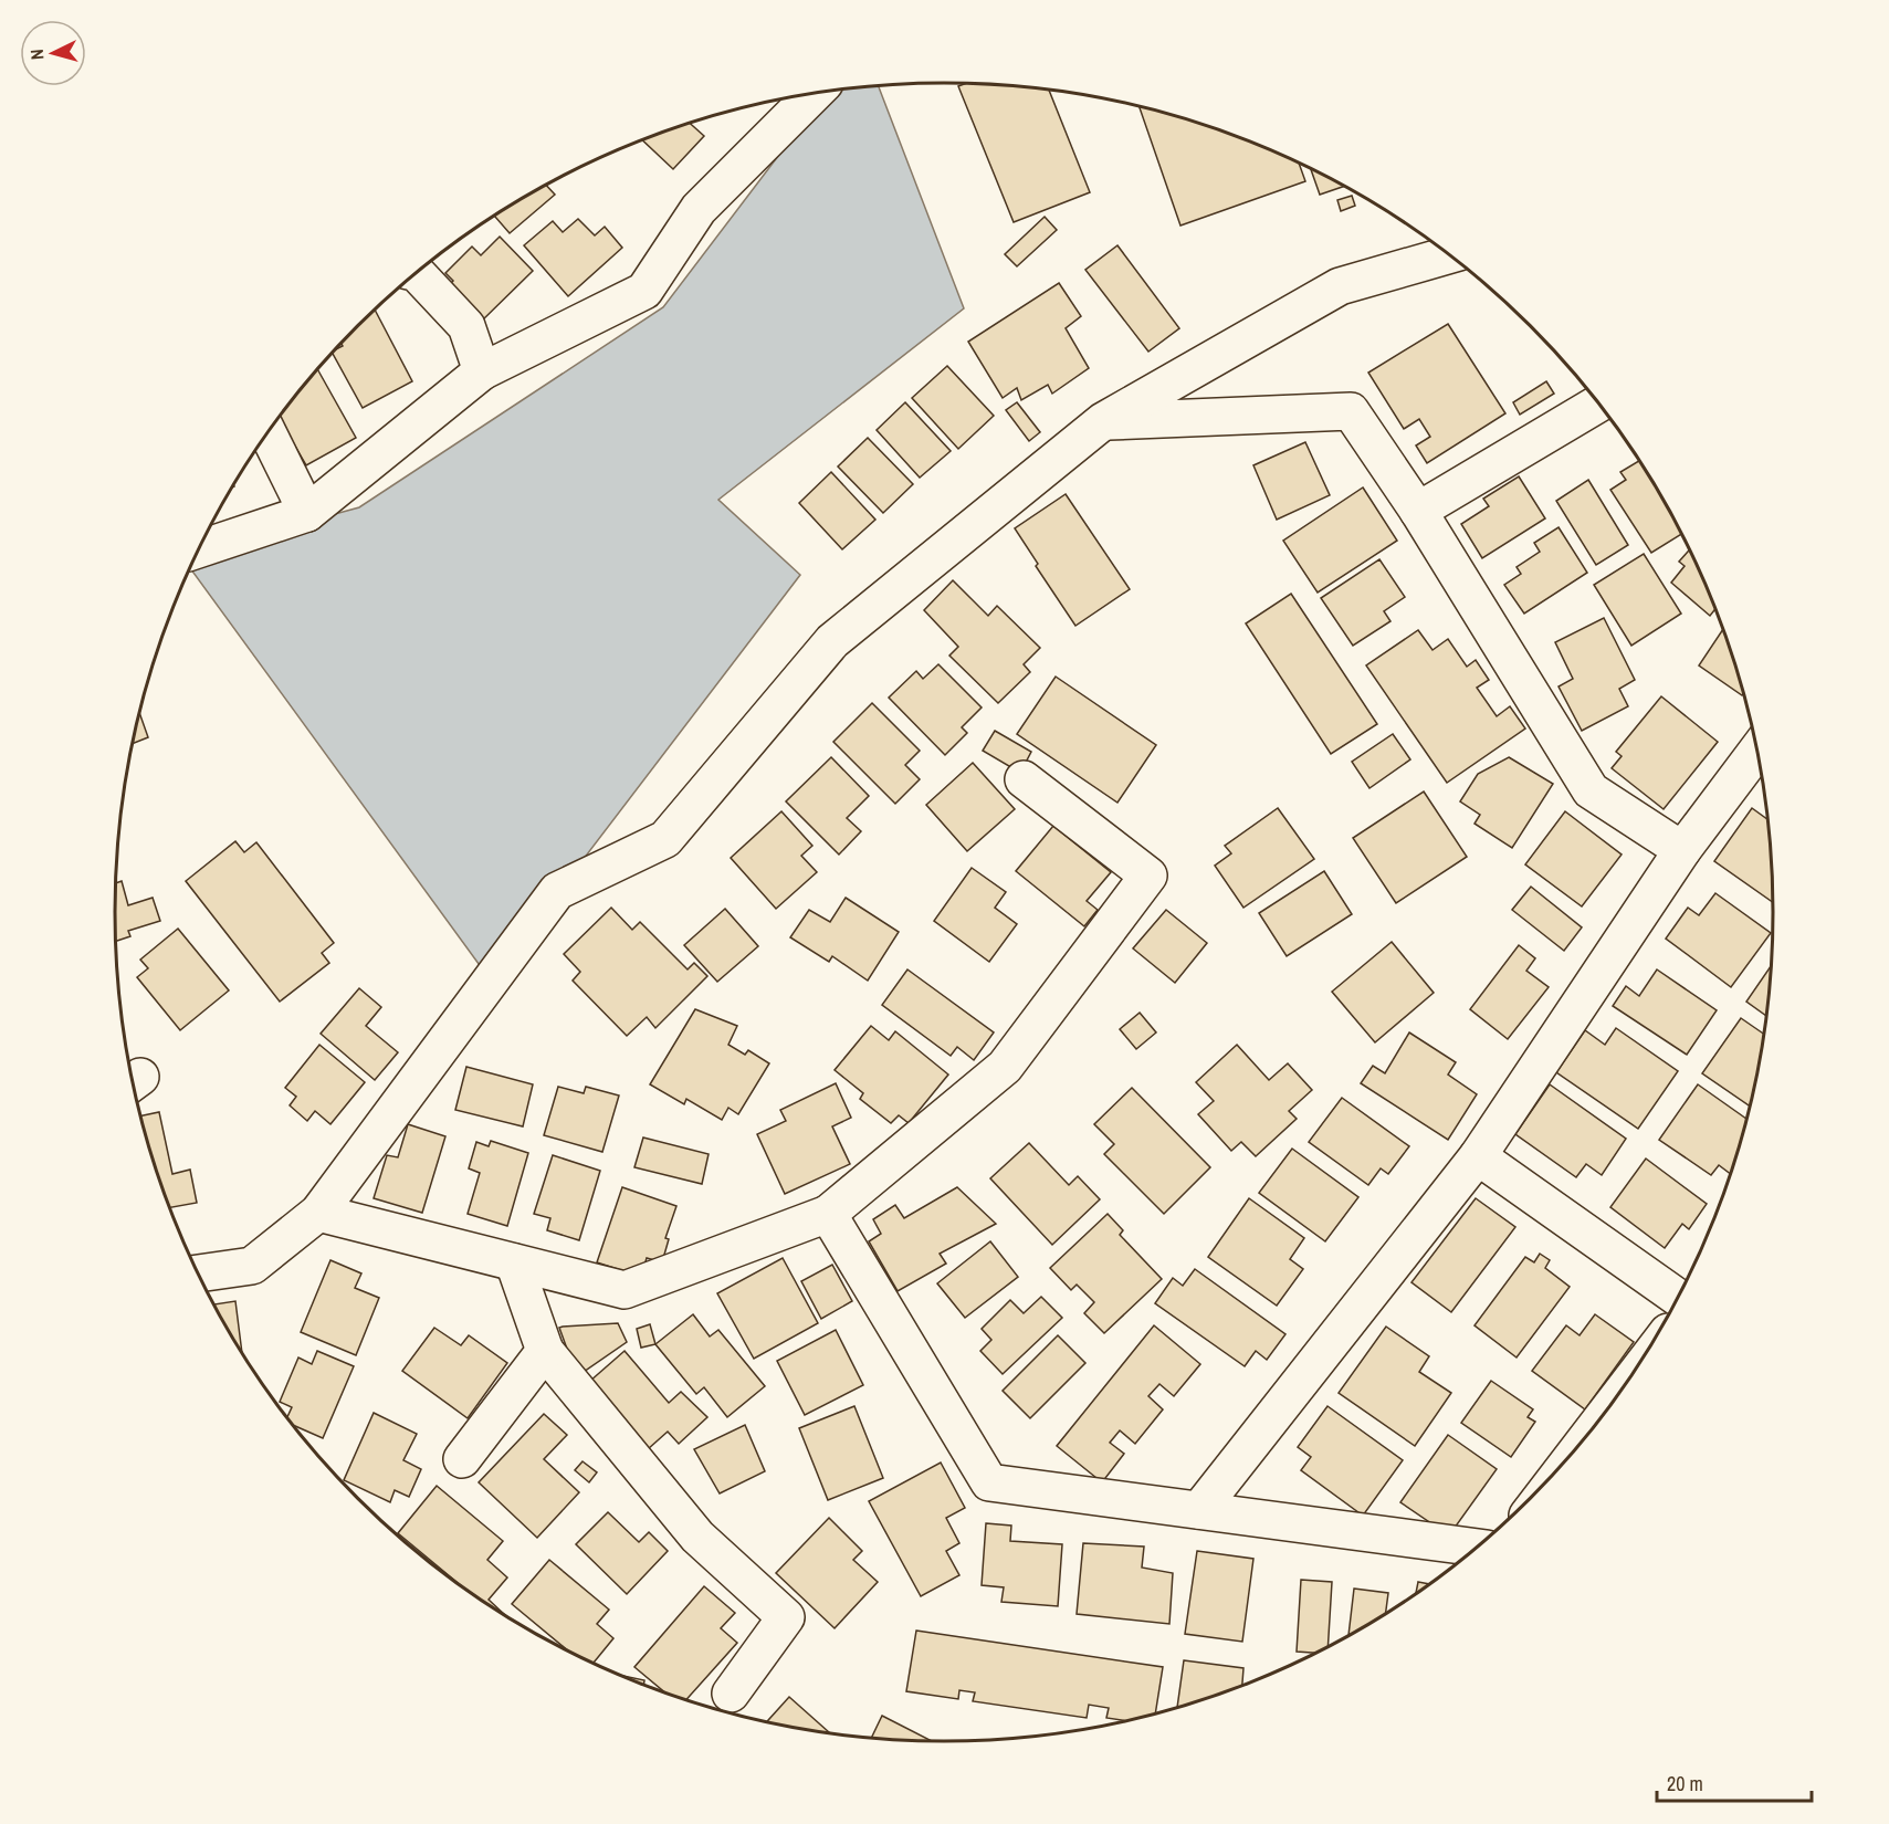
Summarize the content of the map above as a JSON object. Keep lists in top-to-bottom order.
{
  "scale_bar": "20 m",
  "north": "left"
}
